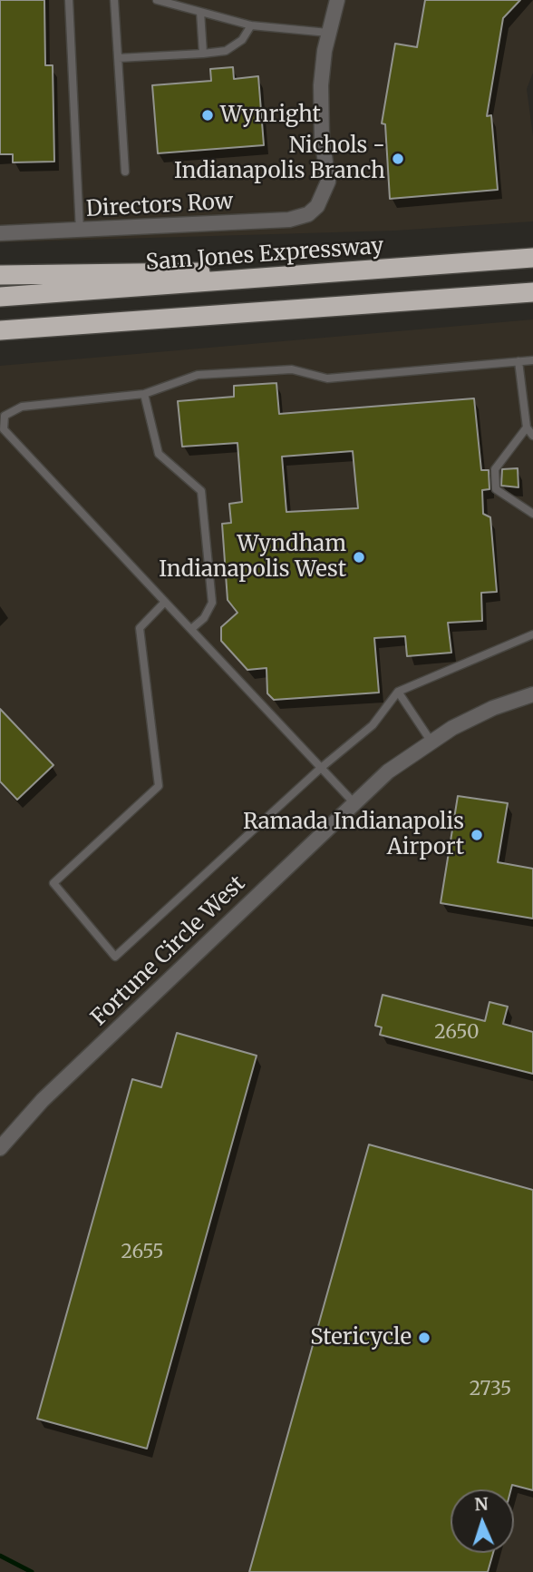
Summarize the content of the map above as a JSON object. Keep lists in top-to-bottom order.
{
  "streets": {
    "highway": ["Sam Jones Expressway"],
    "street": ["Directors Row", "Fortune Circle West"]
  },
  "places": [
    "Wynright",
    "Nichols - Indianapolis Branch",
    "Wyndham Indianapolis West",
    "Ramada Indianapolis Airport",
    "Stericycle"
  ],
  "house_numbers": ["2650", "2655", "2735"],
  "north": "top"
}
